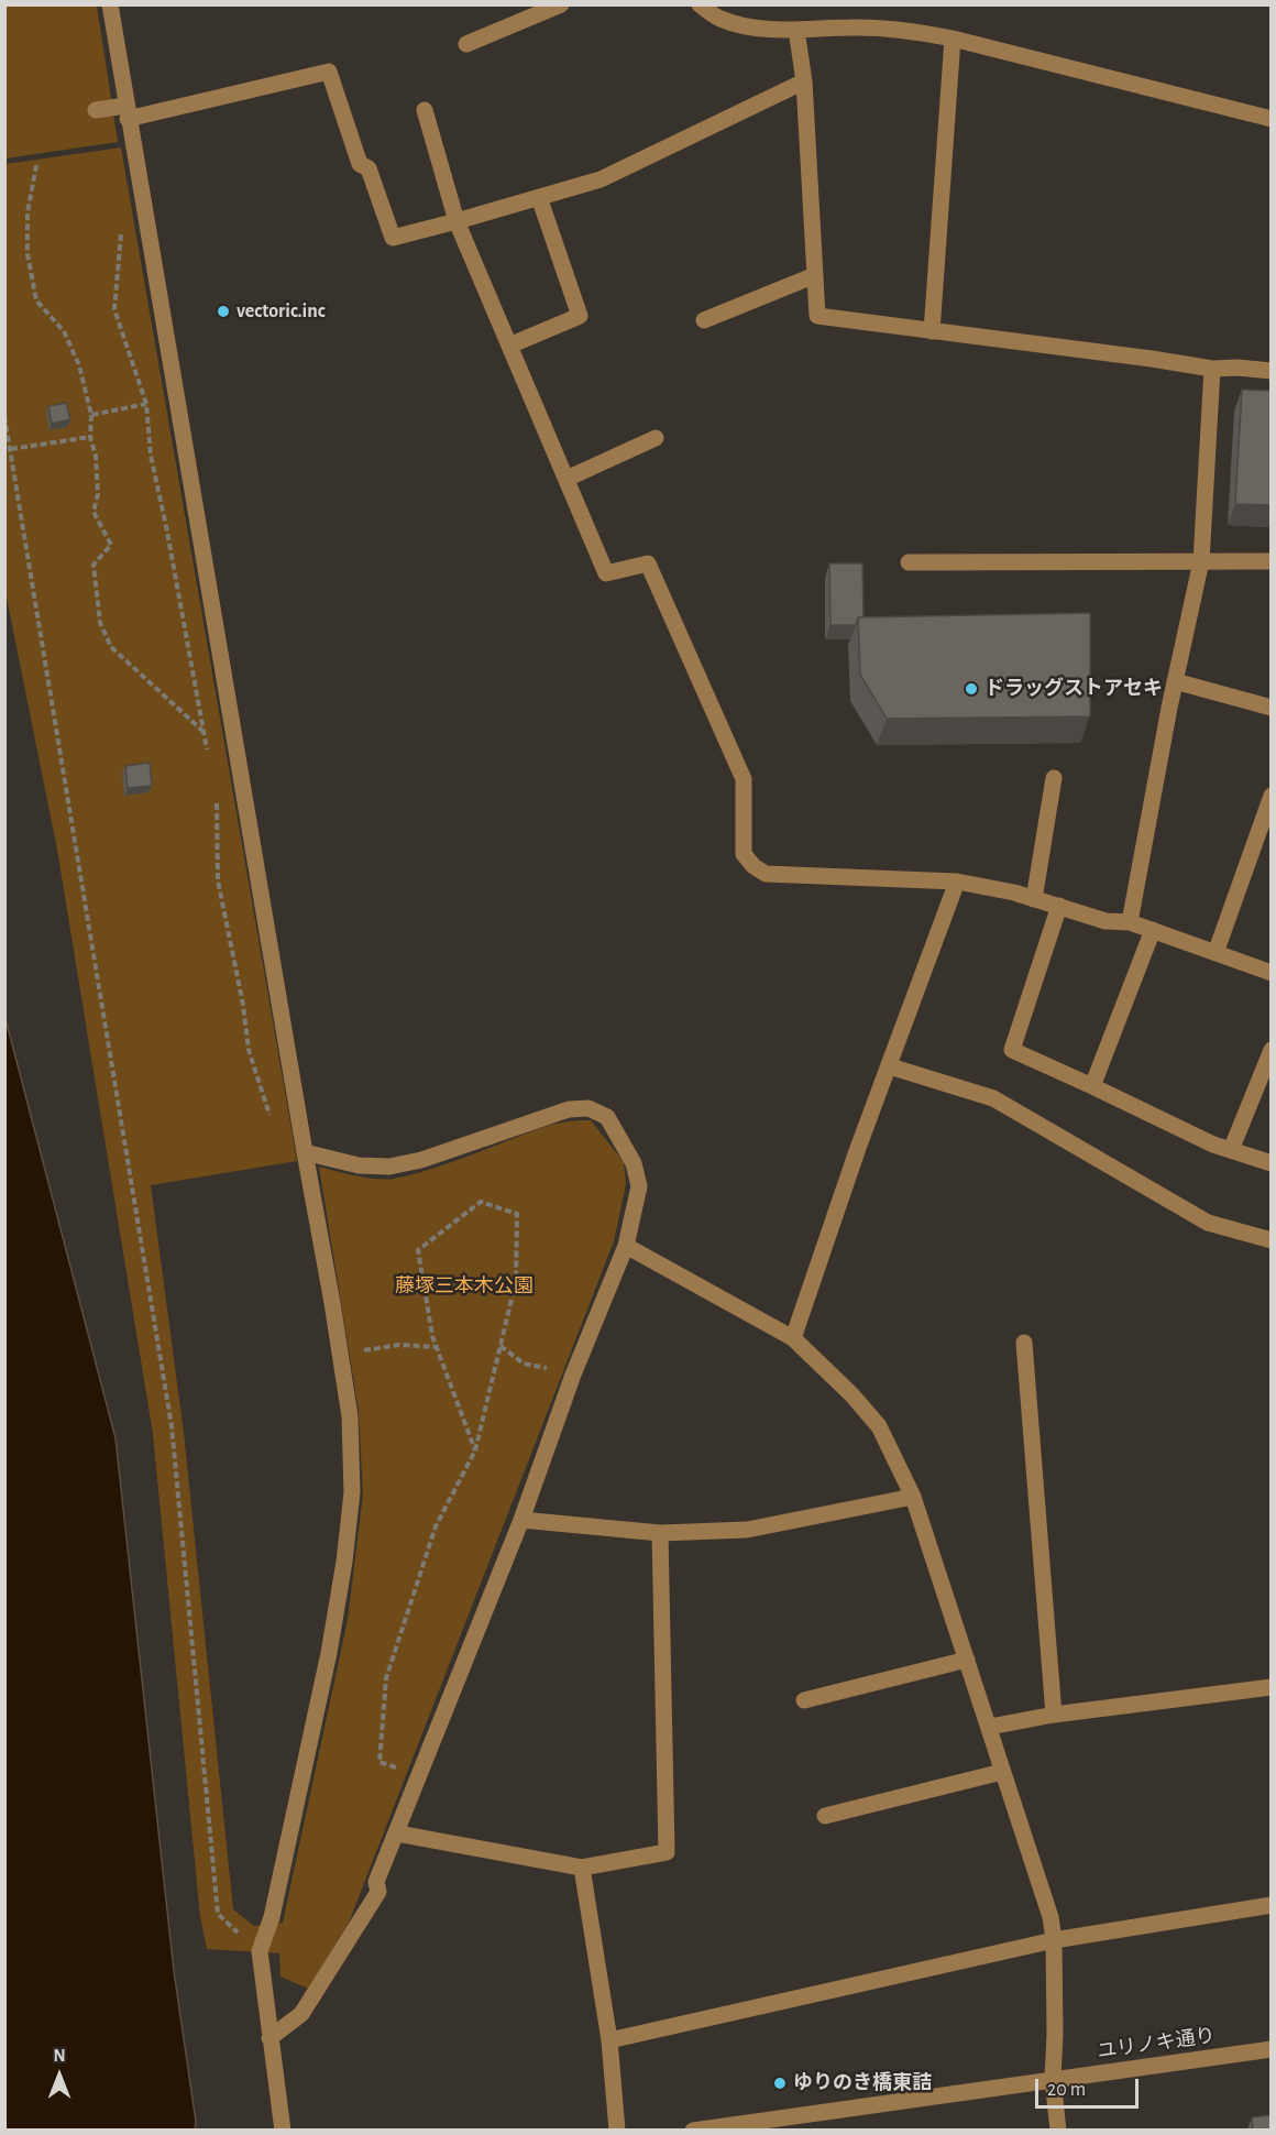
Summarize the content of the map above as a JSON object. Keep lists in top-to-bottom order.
{
  "streets": {
    "street": ["ユリノキ通り"]
  },
  "parks": ["藤塚三本木公園"],
  "places": ["vectoric.inc", "ドラッグストアセキ", "ゆりのき橋東詰"],
  "scale_bar": "20 m",
  "north": "top"
}
